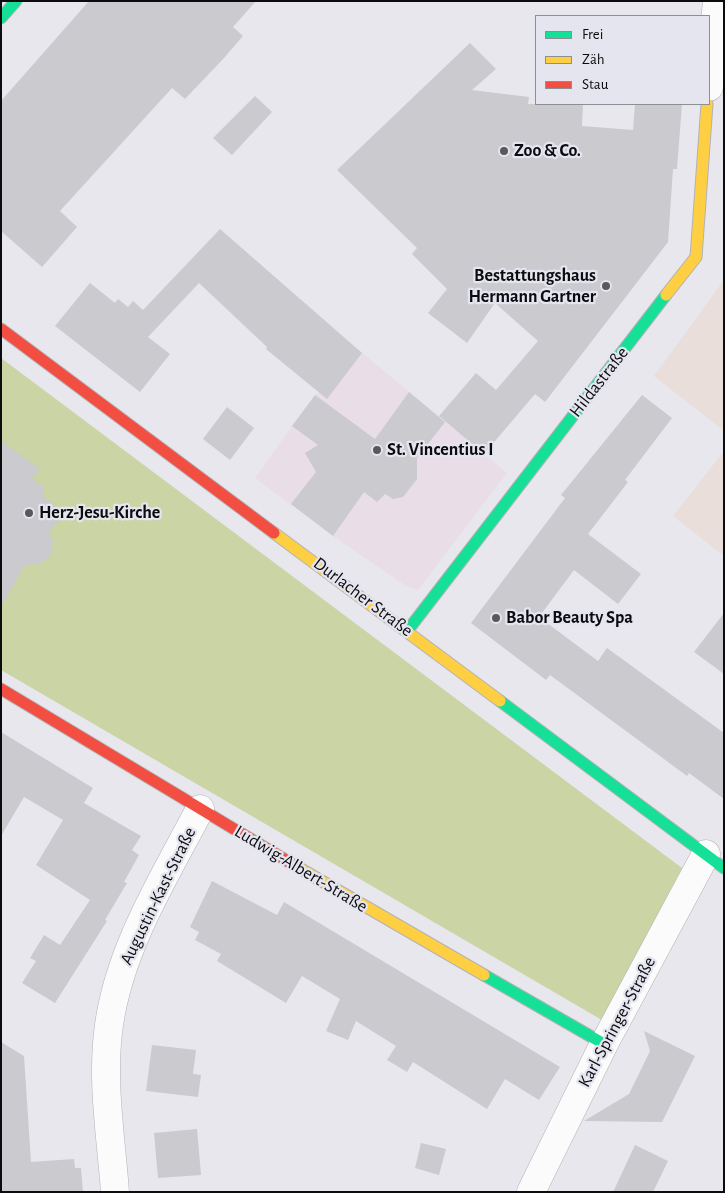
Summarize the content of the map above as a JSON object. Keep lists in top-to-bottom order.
{
  "streets": {
    "street": [
      "Hildastraße",
      "Durlacher Straße",
      "Ludwig-Albert-Straße",
      "Augustin-Kast-Straße",
      "Karl-Springer-Straße"
    ]
  },
  "crossings": [
    ["Hildastraße", "Durlacher Straße"],
    ["Durlacher Straße", "Karl-Springer-Straße"],
    ["Ludwig-Albert-Straße", "Augustin-Kast-Straße"],
    ["Ludwig-Albert-Straße", "Karl-Springer-Straße"]
  ],
  "places": [
    "Zoo & Co.",
    "Bestattungshaus Hermann Gartner",
    "St. Vincentius I",
    "Herz-Jesu-Kirche",
    "Babor Beauty Spa"
  ],
  "legend": ["Frei", "Zäh", "Stau"]
}
